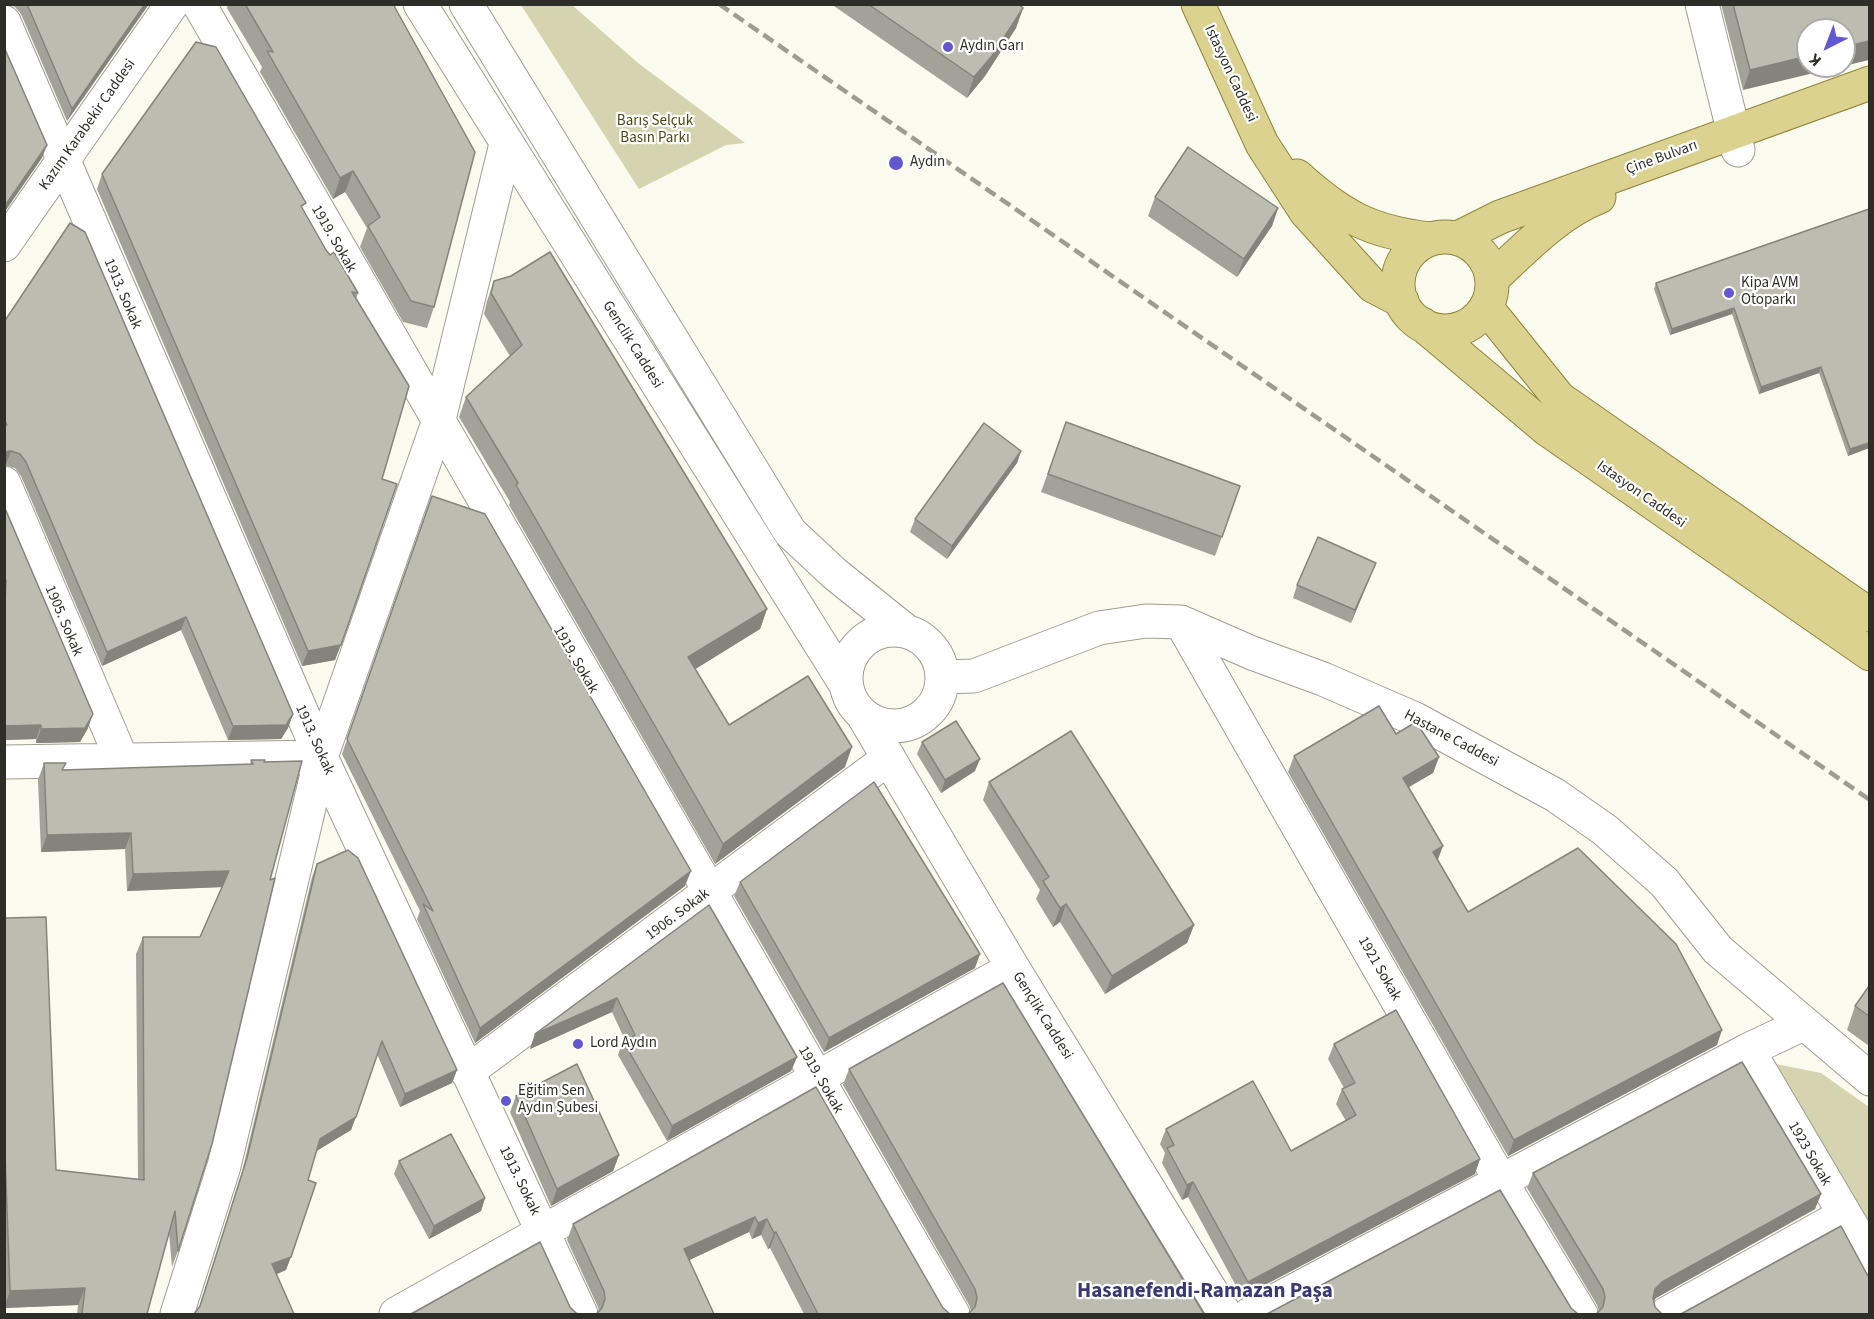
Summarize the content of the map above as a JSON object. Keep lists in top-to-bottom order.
{
  "streets": {
    "main road": ["Istasyon Caddesi", "Çine Bulvarı"],
    "street": [
      "Kazım Karabekir Caddesi",
      "1919. Sokak",
      "1913. Sokak",
      "Genclik Caddesi",
      "1905. Sokak",
      "Hastane Caddesi",
      "1906. Sokak",
      "1921 Sokak",
      "Gençlik Caddesi",
      "1923 Sokak"
    ]
  },
  "crossings": [
    ["Istasyon Caddesi", "Çine Bulvarı"],
    ["Kazım Karabekir Caddesi", "1913. Sokak"],
    ["1919. Sokak", "1906. Sokak"],
    ["1913. Sokak", "1906. Sokak"],
    ["Genclik Caddesi", "Hastane Caddesi"],
    ["Genclik Caddesi", "Gençlik Caddesi"],
    ["Hastane Caddesi", "1921 Sokak"],
    ["Hastane Caddesi", "Gençlik Caddesi"],
    ["1906. Sokak", "Gençlik Caddesi"]
  ],
  "districts": ["Hasanefendi-Ramazan Paşa"],
  "parks": ["Barış Selçuk Basın Parkı"],
  "places": [
    "Aydın Garı",
    "Aydın",
    "Kipa AVM Otoparkı",
    "Lord Aydın",
    "Eğitim Sen Aydın Şubesi"
  ],
  "north": "bottom left"
}
